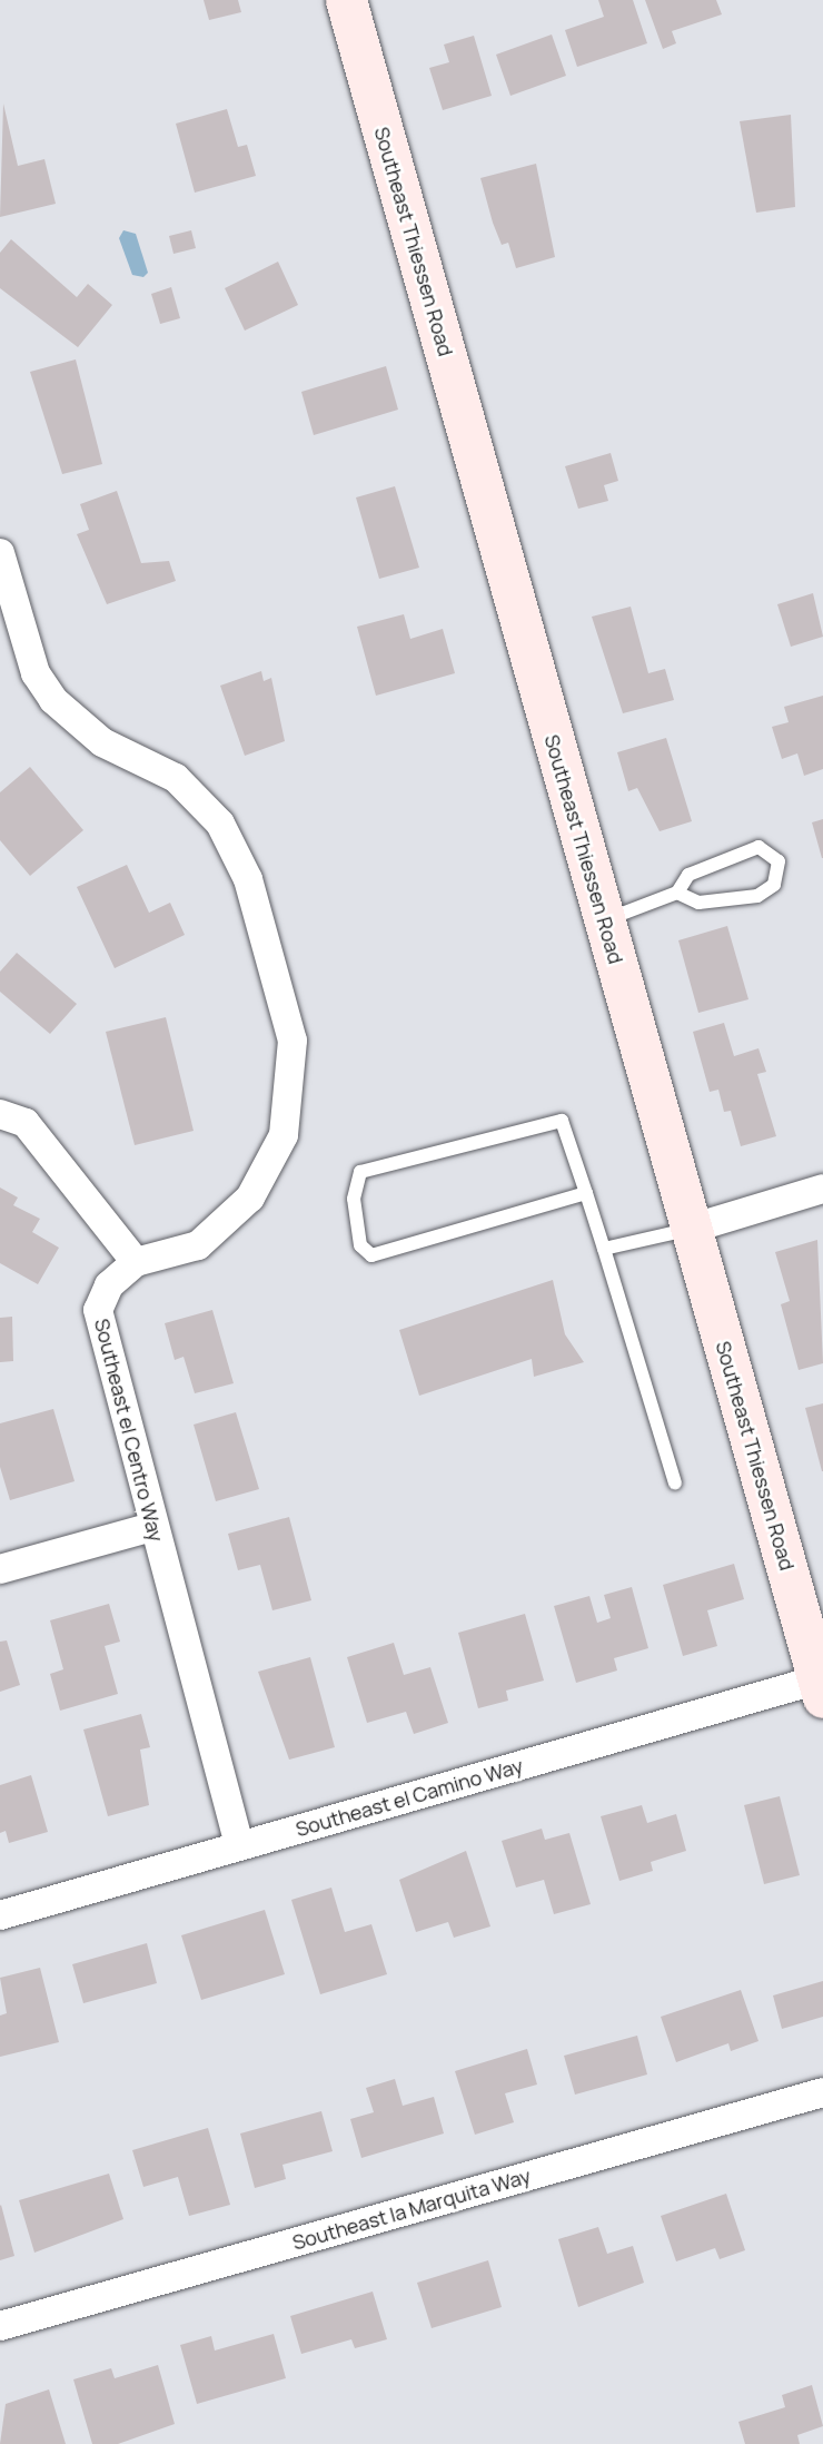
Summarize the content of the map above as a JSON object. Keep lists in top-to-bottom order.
{
  "streets": {
    "main road": ["Southeast Thiessen Road"],
    "street": ["Southeast el Centro Way", "Southeast el Camino Way", "Southeast la Marquita Way"]
  },
  "crossings": [
    ["Southeast Thiessen Road", "Southeast el Camino Way"],
    ["Southeast el Centro Way", "Southeast el Camino Way"]
  ]
}
